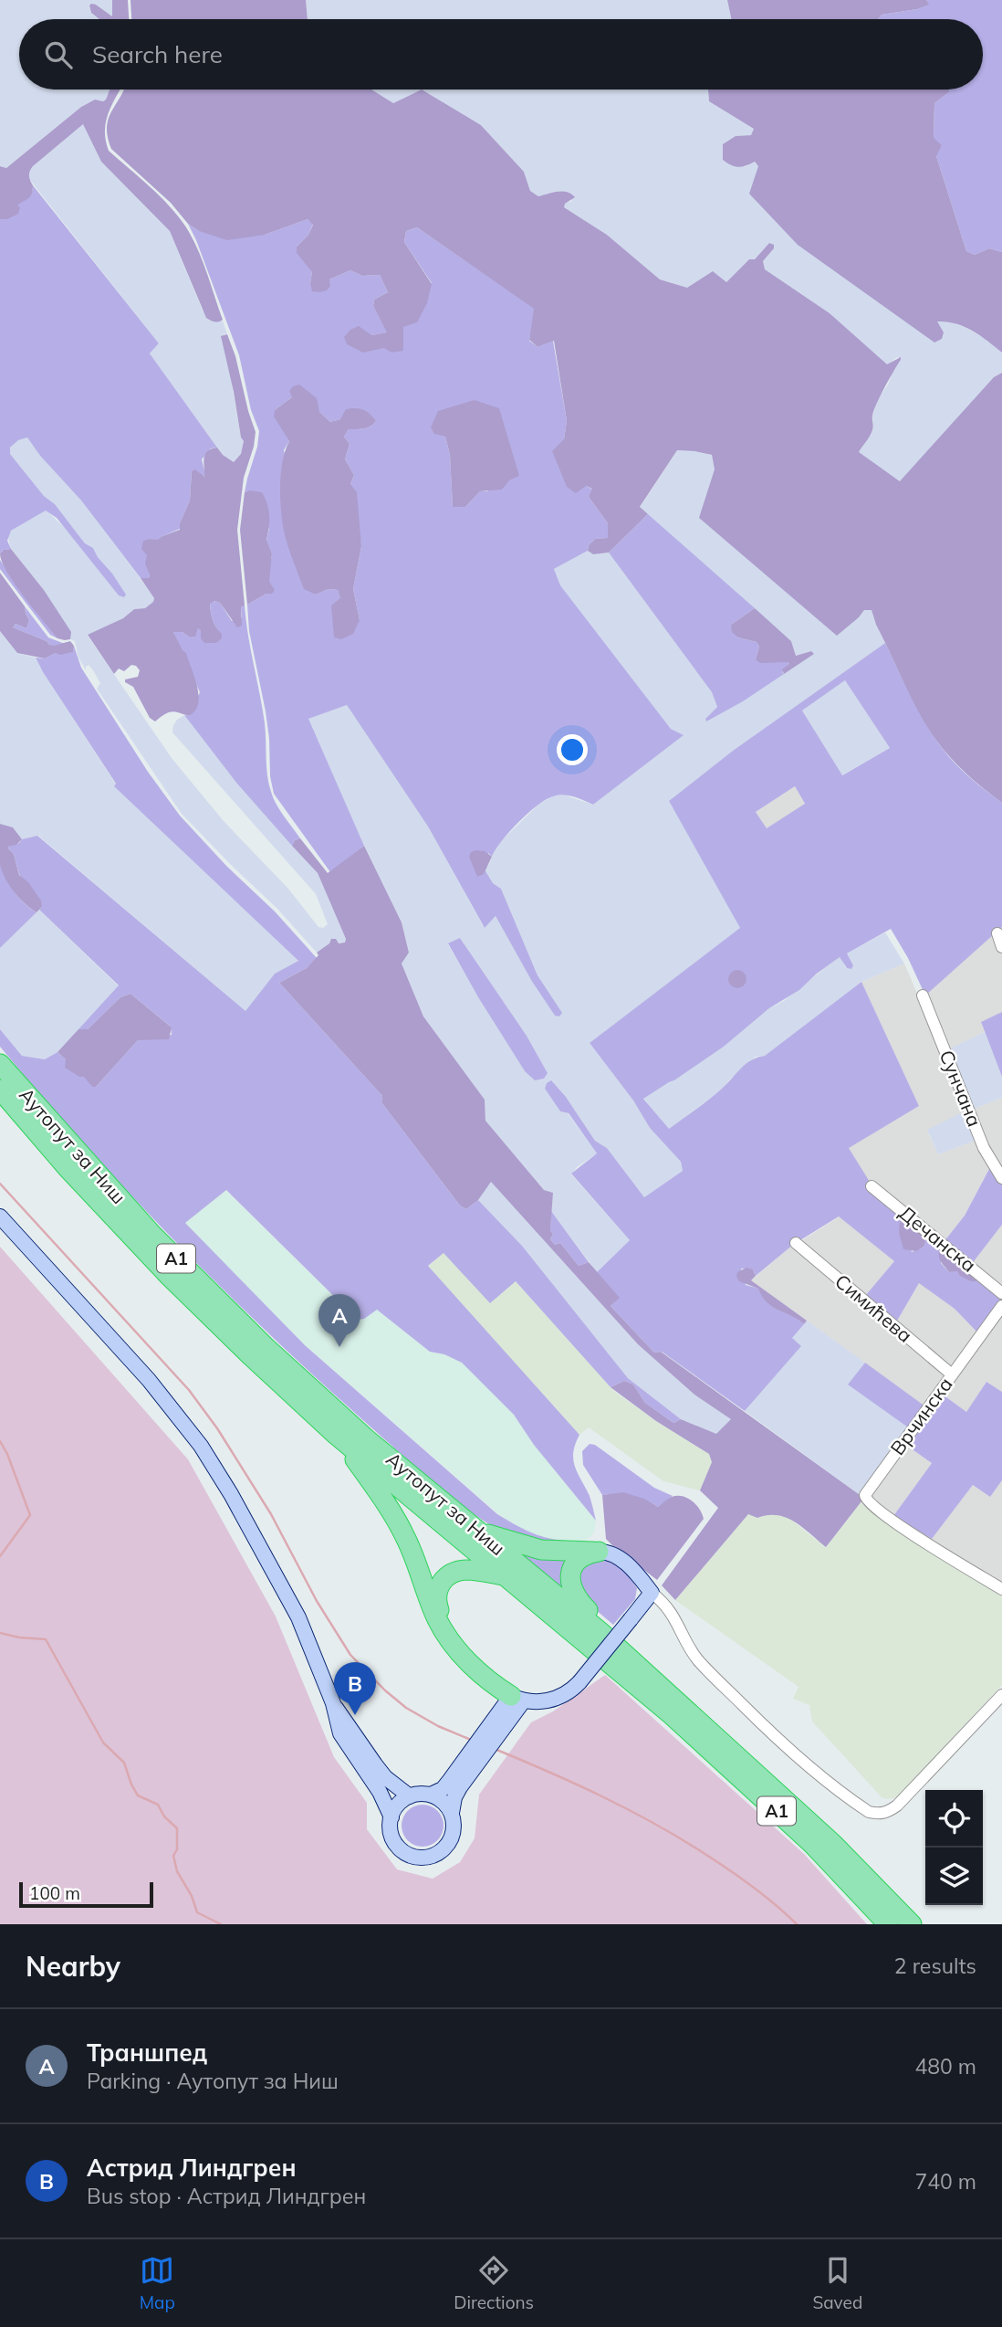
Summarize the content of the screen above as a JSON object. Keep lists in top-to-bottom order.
{
  "streets": {
    "highway": ["Аутопут за Ниш", "A1"],
    "street": [
      "Сунчана",
      "Дечанска",
      "Симићева",
      "Врчинска"
    ]
  },
  "crossings": [
    ["Симићева", "Врчинска"]
  ],
  "scale_bar": "100 m",
  "page": {
    "search": "Search here",
    "pins": ["A", "B"],
    "scale": "100 m",
    "heading": ["Nearby", "2 results"],
    "list": [
      {
        "mark": "A",
        "name": "Траншпед",
        "note": "Parking · Аутопут за Ниш",
        "value": "480 m"
      },
      {
        "mark": "B",
        "name": "Астрид Линдгрен",
        "note": "Bus stop · Астрид Линдгрен",
        "value": "740 m"
      }
    ],
    "nav": ["Map", "Directions", "Saved"]
  }
}
